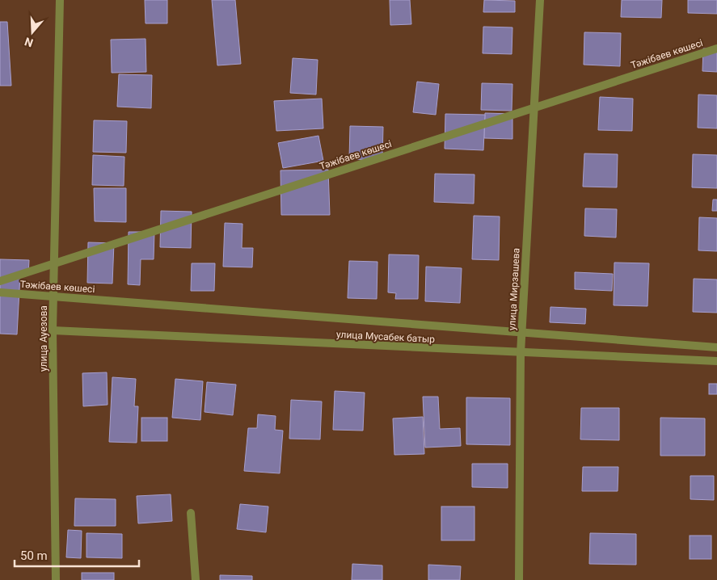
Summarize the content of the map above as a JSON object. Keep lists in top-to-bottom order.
{
  "streets": {
    "street": [
      "Тәжібаев көшесі",
      "улица Мирзашева",
      "улица Мусабек батыр",
      "улица Ауезова"
    ]
  },
  "crossings": [
    ["улица Мирзашева", "улица Мусабек батыр"],
    ["улица Мусабек батыр", "улица Ауезова"]
  ],
  "scale_bar": "50 m",
  "north": "bottom"
}
